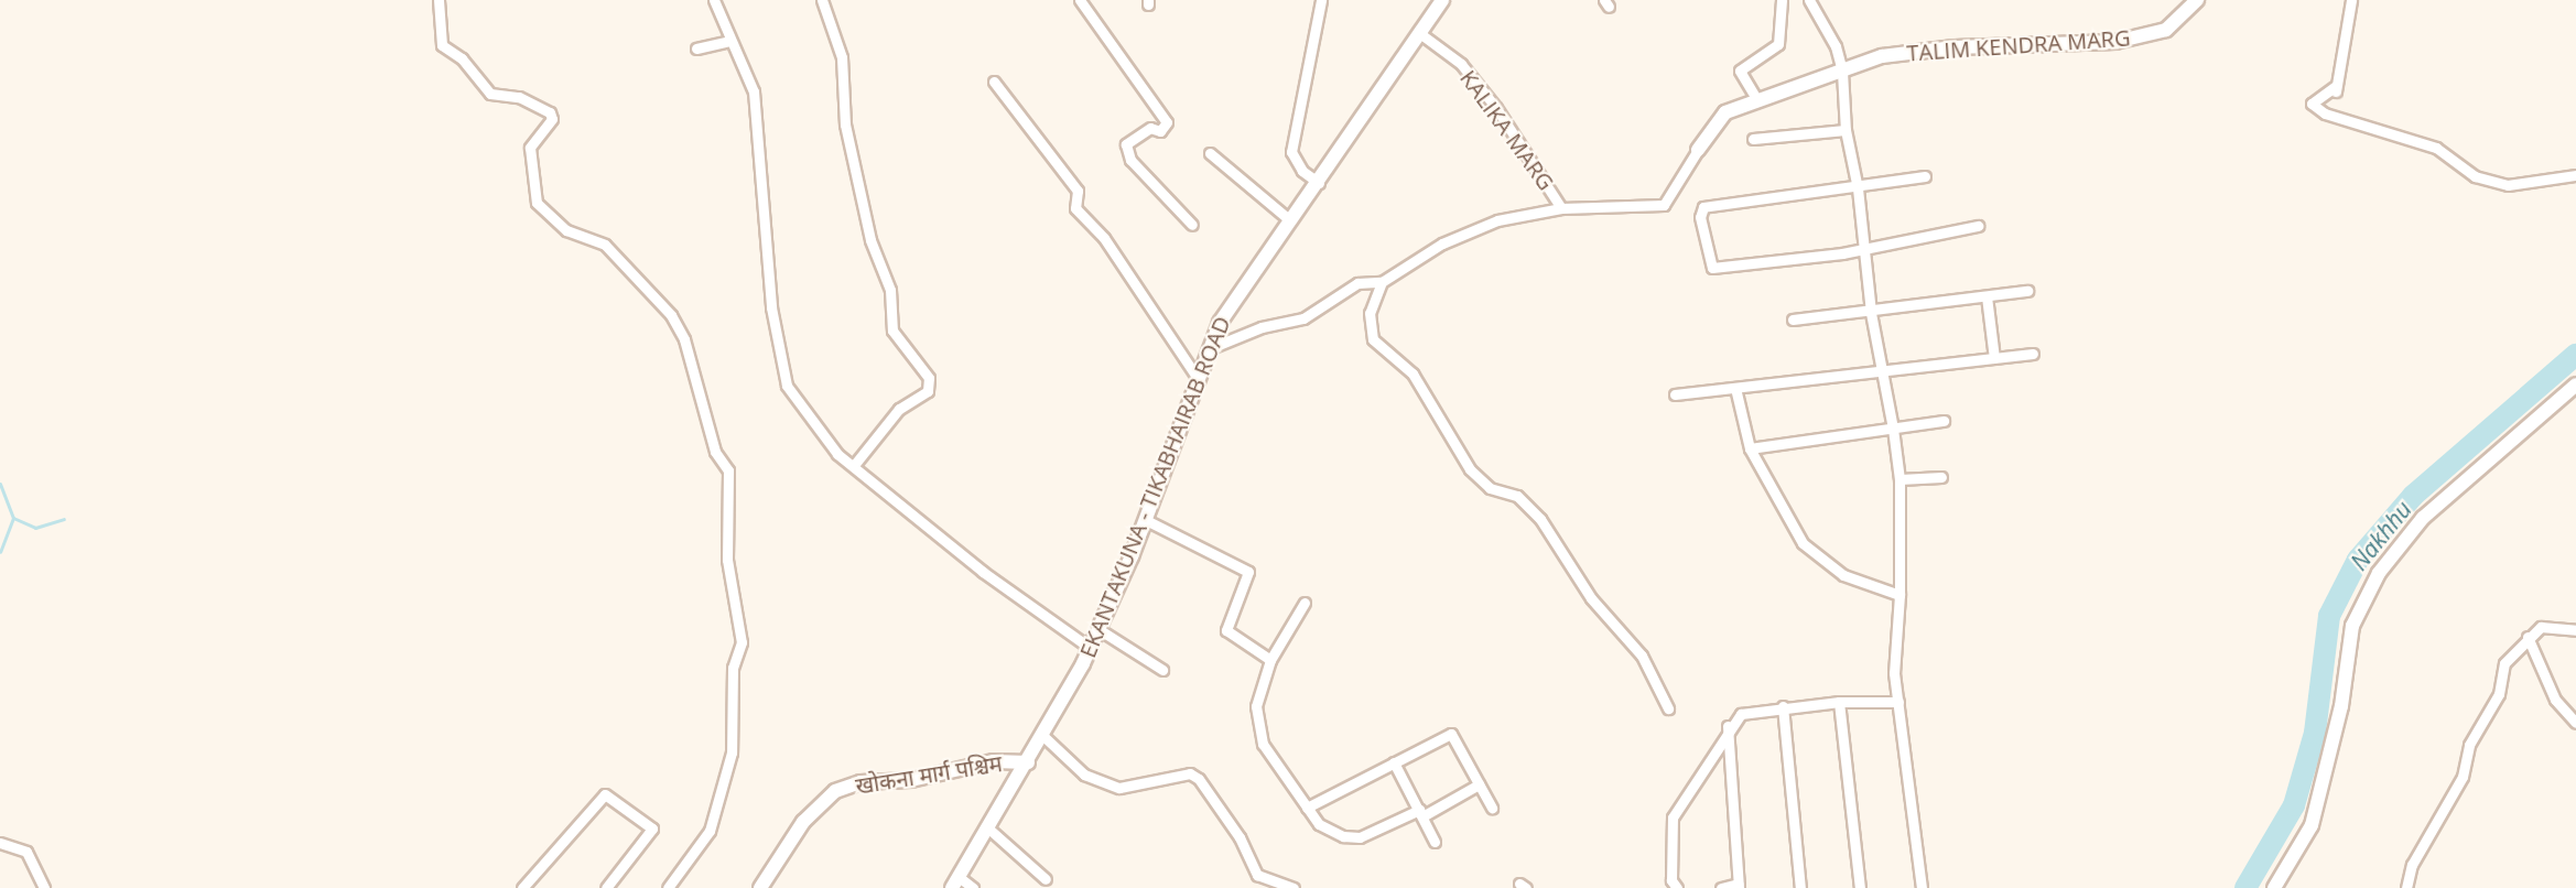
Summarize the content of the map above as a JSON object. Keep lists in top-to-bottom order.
{
  "streets": {
    "street": [
      "TALIM KENDRA MARG",
      "KALIKA MARG",
      "EKANTAKUNA - TIKABHAIRAB ROAD",
      "खोकना मार्ग पश्चिम"
    ]
  },
  "crossings": [
    ["KALIKA MARG", "EKANTAKUNA - TIKABHAIRAB ROAD"],
    ["EKANTAKUNA - TIKABHAIRAB ROAD", "खोकना मार्ग पश्चिम"]
  ],
  "water": ["Nakhhu"]
}
